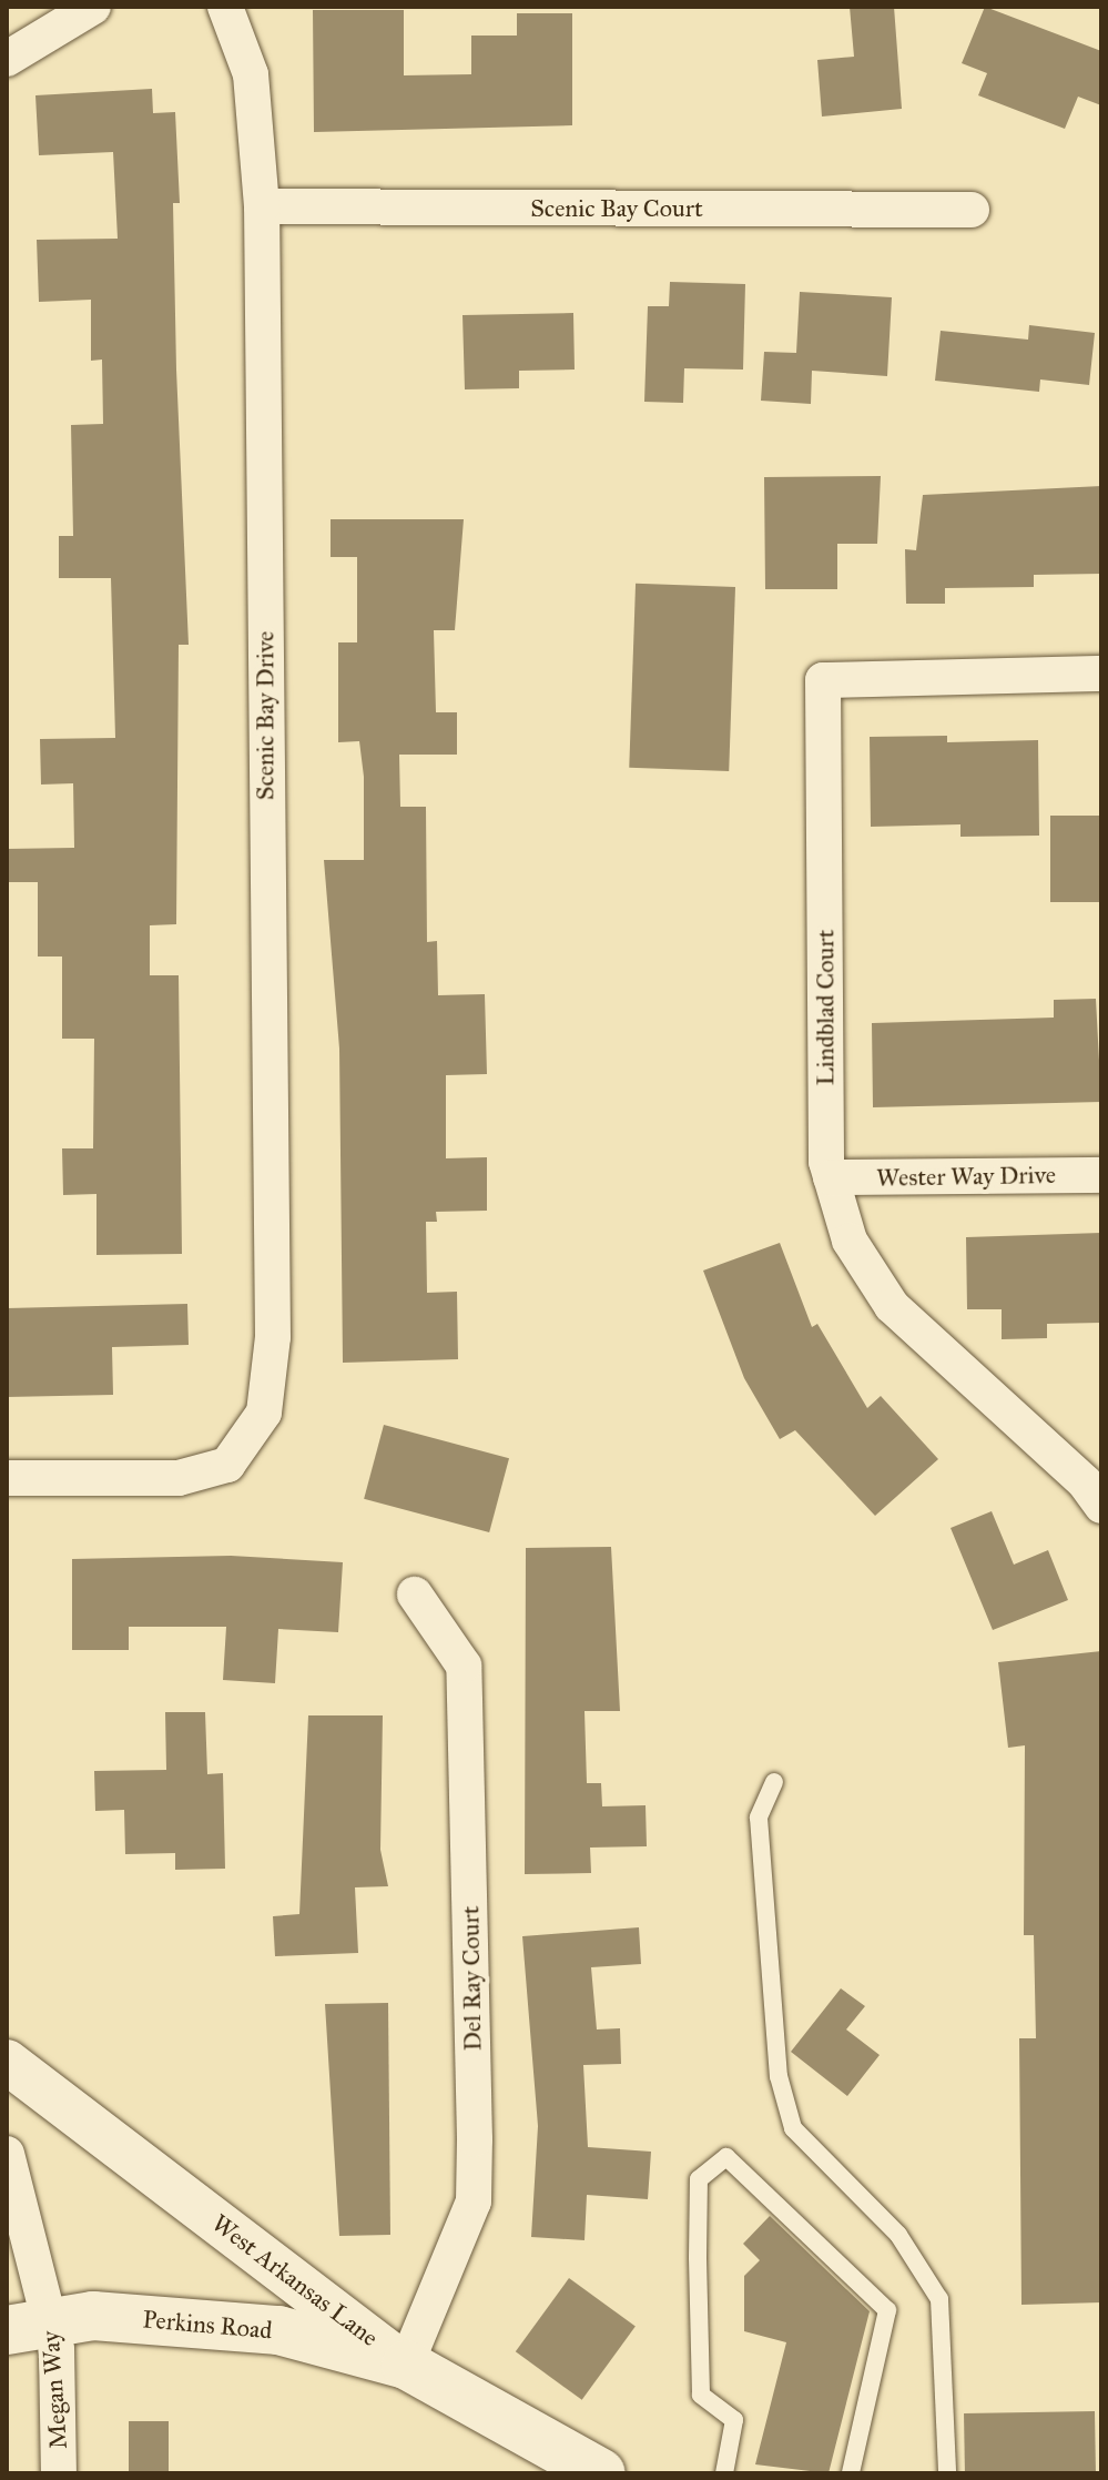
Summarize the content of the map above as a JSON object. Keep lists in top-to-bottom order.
{
  "streets": {
    "main road": ["West Arkansas Lane", "Perkins Road"],
    "street": [
      "Scenic Bay Court",
      "Scenic Bay Drive",
      "Lindblad Court",
      "Wester Way Drive",
      "Del Ray Court",
      "Megan Way"
    ]
  },
  "crossings": [
    ["Scenic Bay Court", "Scenic Bay Drive"],
    ["Lindblad Court", "Wester Way Drive"],
    ["Del Ray Court", "West Arkansas Lane"],
    ["Del Ray Court", "Perkins Road"],
    ["West Arkansas Lane", "Perkins Road"],
    ["Perkins Road", "Megan Way"]
  ]
}
